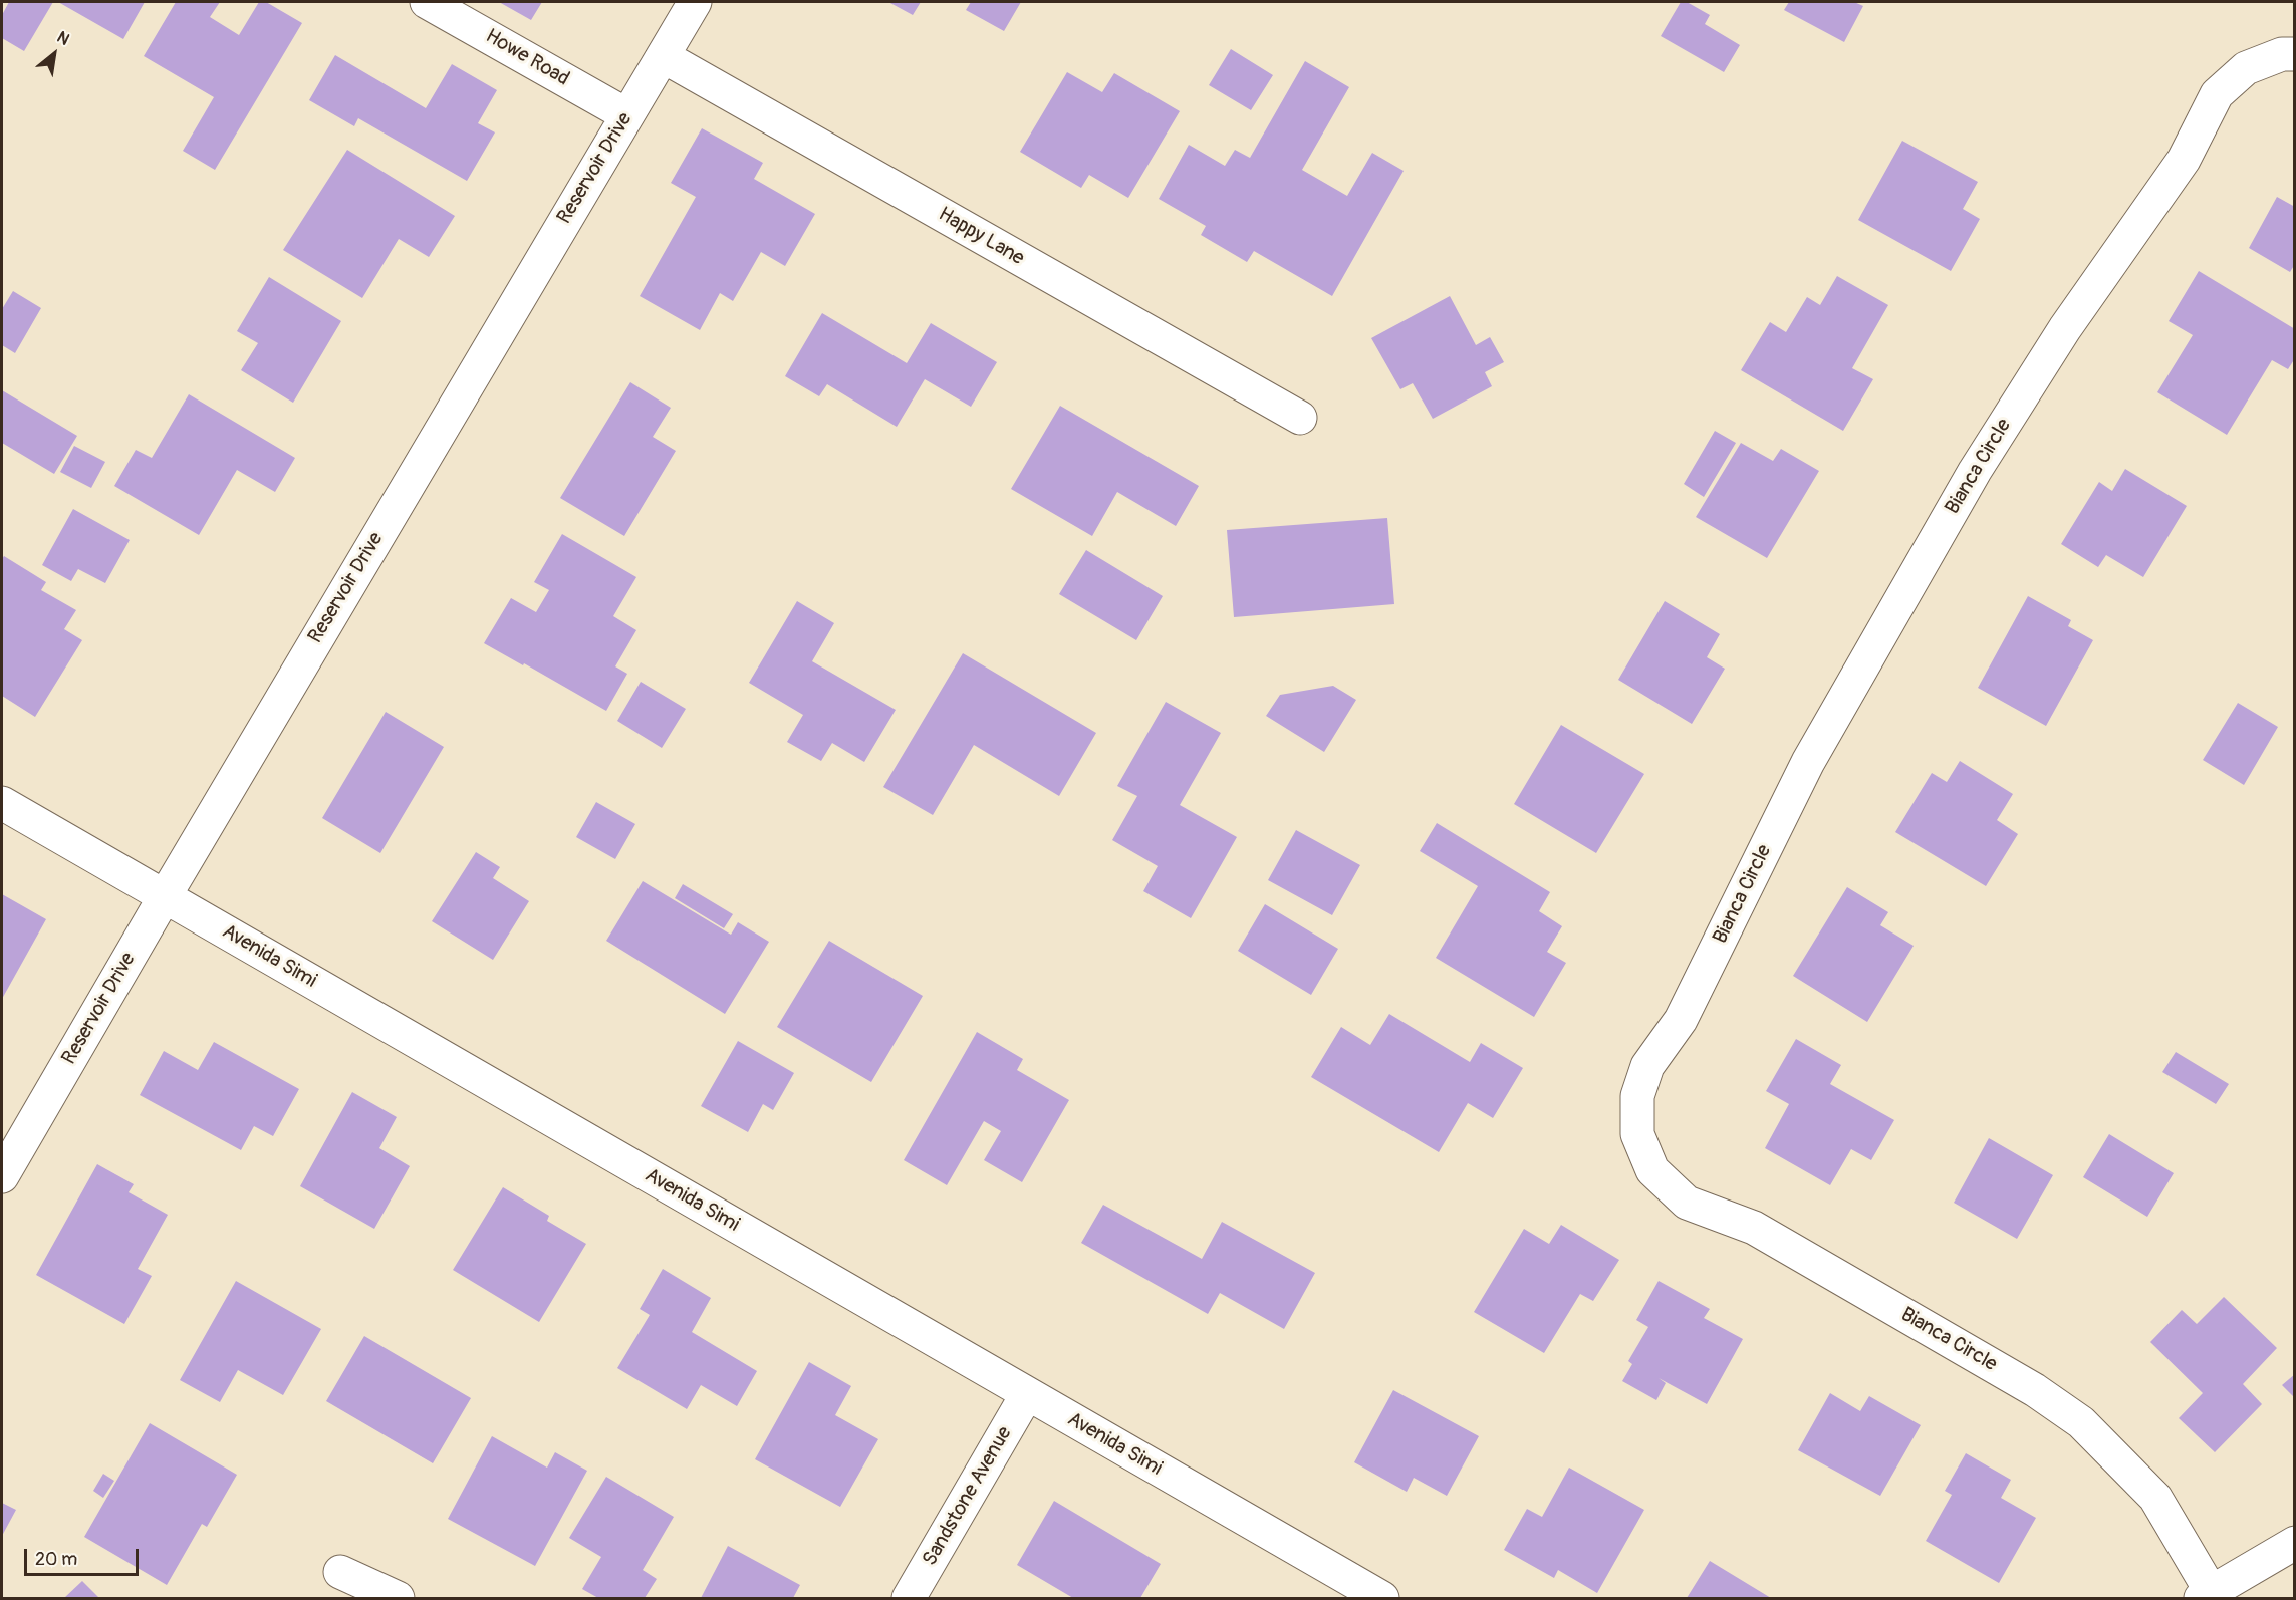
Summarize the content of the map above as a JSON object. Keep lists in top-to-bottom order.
{
  "streets": {
    "street": [
      "Howe Road",
      "Reservoir Drive",
      "Happy Lane",
      "Bianca Circle",
      "Avenida Simi",
      "Sandstone Avenue"
    ]
  },
  "crossings": [
    ["Howe Road", "Reservoir Drive"],
    ["Reservoir Drive", "Happy Lane"],
    ["Reservoir Drive", "Avenida Simi"],
    ["Avenida Simi", "Sandstone Avenue"]
  ],
  "scale_bar": "20 m",
  "north": "top right"
}
